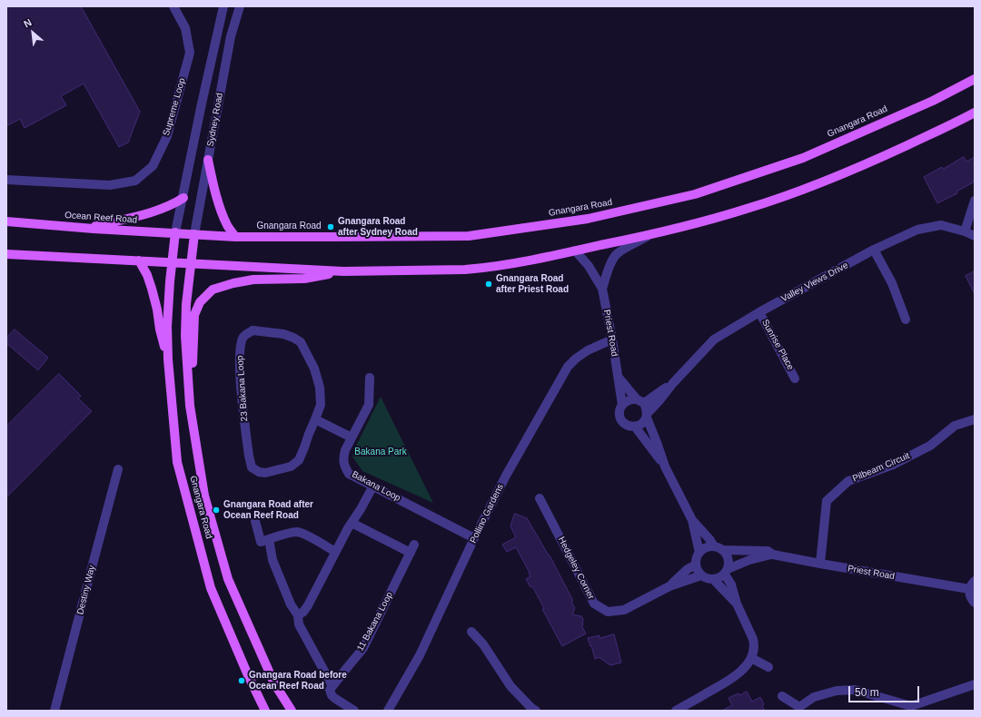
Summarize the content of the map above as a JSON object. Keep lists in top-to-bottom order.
{
  "streets": {
    "main road": ["Gnangara Road", "Ocean Reef Road"],
    "street": [
      "Supreme Loop",
      "Sydney Road",
      "Valley Views Drive",
      "Priest Road",
      "Sunrise Place",
      "23 Bakana Loop",
      "Pilbeam Circuit",
      "Bakana Loop",
      "Pollino Gardens",
      "Hedgeley Corner",
      "Destiny Way",
      "11 Bakana Loop"
    ]
  },
  "crossings": [
    ["Sydney Road", "Gnangara Road"],
    ["Sydney Road", "Ocean Reef Road"],
    ["Gnangara Road", "Ocean Reef Road"],
    ["Valley Views Drive", "Priest Road"],
    ["Valley Views Drive", "Sunrise Place"],
    ["Priest Road", "Pilbeam Circuit"],
    ["Priest Road", "Pollino Gardens"],
    ["Priest Road", "Hedgeley Corner"],
    ["Bakana Loop", "Pollino Gardens"]
  ],
  "parks": ["Bakana Park"],
  "places": [
    "Gnangara Road after Sydney Road",
    "Gnangara Road after Priest Road",
    "Gnangara Road after Ocean Reef Road",
    "Gnangara Road before Ocean Reef Road"
  ],
  "scale_bar": "50 m",
  "north": "top left"
}
